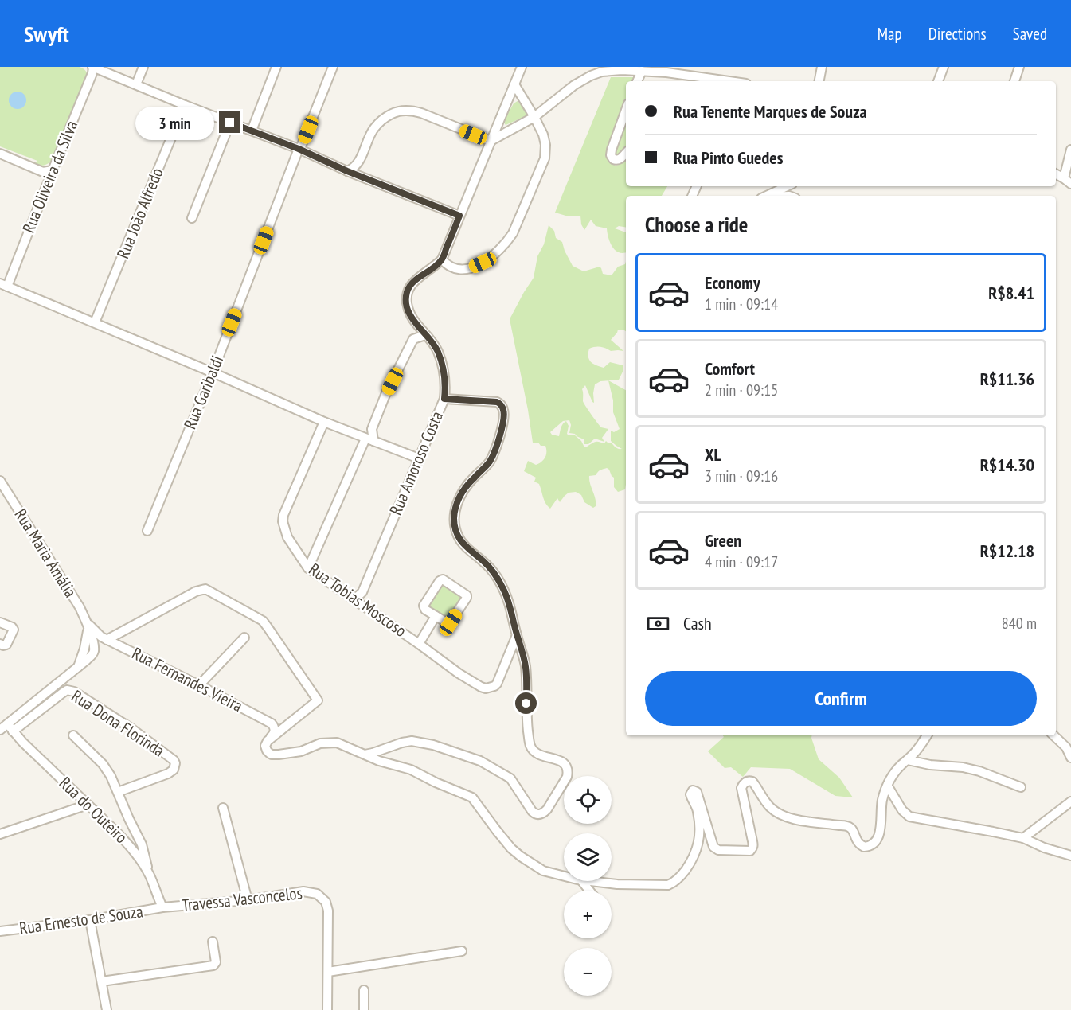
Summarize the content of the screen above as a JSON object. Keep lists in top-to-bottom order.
{
  "streets": {
    "street": [
      "Rua Oliveira da Silva",
      "Rua João Alfredo",
      "Rua Garibaldi",
      "Rua Amoroso Costa",
      "Rua Maria Amália",
      "Rua Tobias Moscoso",
      "Rua Fernandes Vieira",
      "Rua Dona Florinda",
      "Rua do Outeiro",
      "Travessa Vasconcelos",
      "Rua Ernesto de Souza"
    ]
  },
  "crossings": [
    ["Rua Amoroso Costa", "Rua Tobias Moscoso"],
    ["Rua Maria Amália", "Rua Fernandes Vieira"],
    ["Rua Dona Florinda", "Rua do Outeiro"],
    ["Rua do Outeiro", "Travessa Vasconcelos"],
    ["Rua do Outeiro", "Rua Ernesto de Souza"],
    ["Travessa Vasconcelos", "Rua Ernesto de Souza"]
  ],
  "page": {
    "header": "Swyft",
    "nav": ["Map", "Directions", "Saved"],
    "banner": ["Rua Tenente Marques de Souza", "Rua Pinto Guedes"],
    "bubble": "3 min",
    "heading": "Choose a ride",
    "list": [
      {
        "name": "Economy",
        "note": "1 min · 09:14",
        "value": "R$8.41"
      },
      {
        "name": "Comfort",
        "note": "2 min · 09:15",
        "value": "R$11.36"
      },
      {
        "name": "XL",
        "note": "3 min · 09:16",
        "value": "R$14.30"
      },
      {
        "name": "Green",
        "note": "4 min · 09:17",
        "value": "R$12.18"
      }
    ],
    "pay": ["Cash", "840 m"],
    "buttons": "Confirm",
    "map_buttons": ["+", "−"]
  }
}
